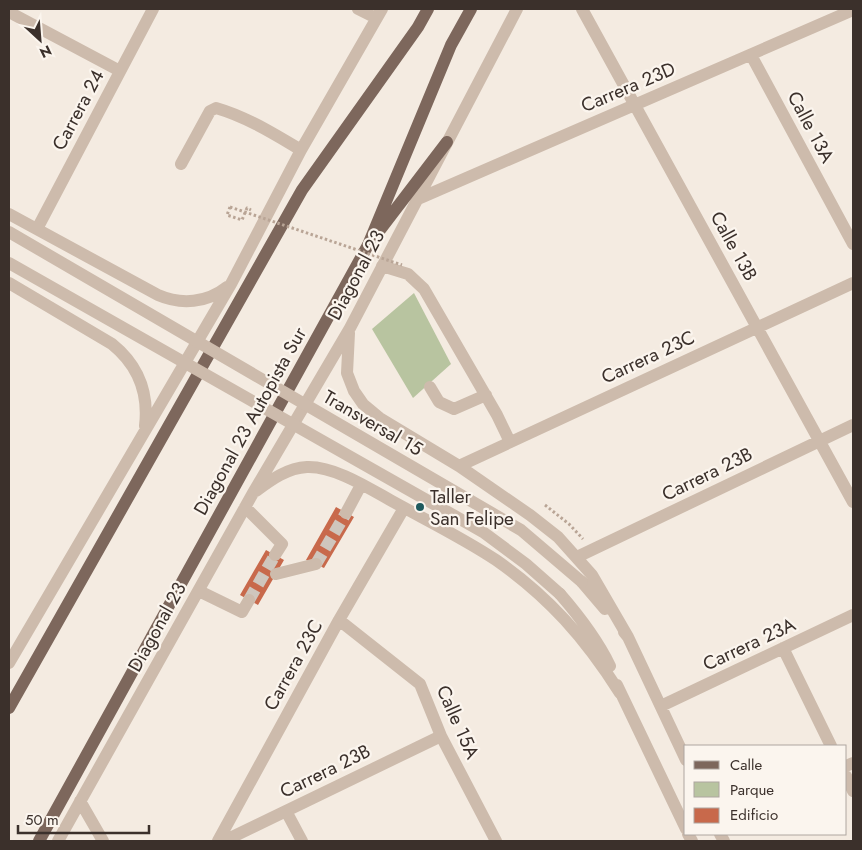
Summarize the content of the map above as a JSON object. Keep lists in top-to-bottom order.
{
  "streets": {
    "main road": ["Diagonal 23 Autopista Sur"],
    "street": [
      "Carrera 23D",
      "Carrera 24",
      "Calle 13A",
      "Calle 13B",
      "Diagonal 23",
      "Carrera 23C",
      "Transversal 15",
      "Carrera 23B",
      "Carrera 23A",
      "Calle 15A"
    ]
  },
  "crossings": [
    ["Carrera 23D", "Calle 13A"],
    ["Carrera 23D", "Calle 13B"],
    ["Carrera 23D", "Diagonal 23"],
    ["Calle 13B", "Carrera 23C"],
    ["Calle 13B", "Carrera 23B"],
    ["Carrera 23C", "Calle 15A"],
    ["Transversal 15", "Carrera 23A"],
    ["Carrera 23B", "Calle 15A"]
  ],
  "places": ["Taller San Felipe"],
  "legend": ["Calle", "Parque", "Edificio"],
  "scale_bar": "50 m",
  "north": "bottom right"
}
